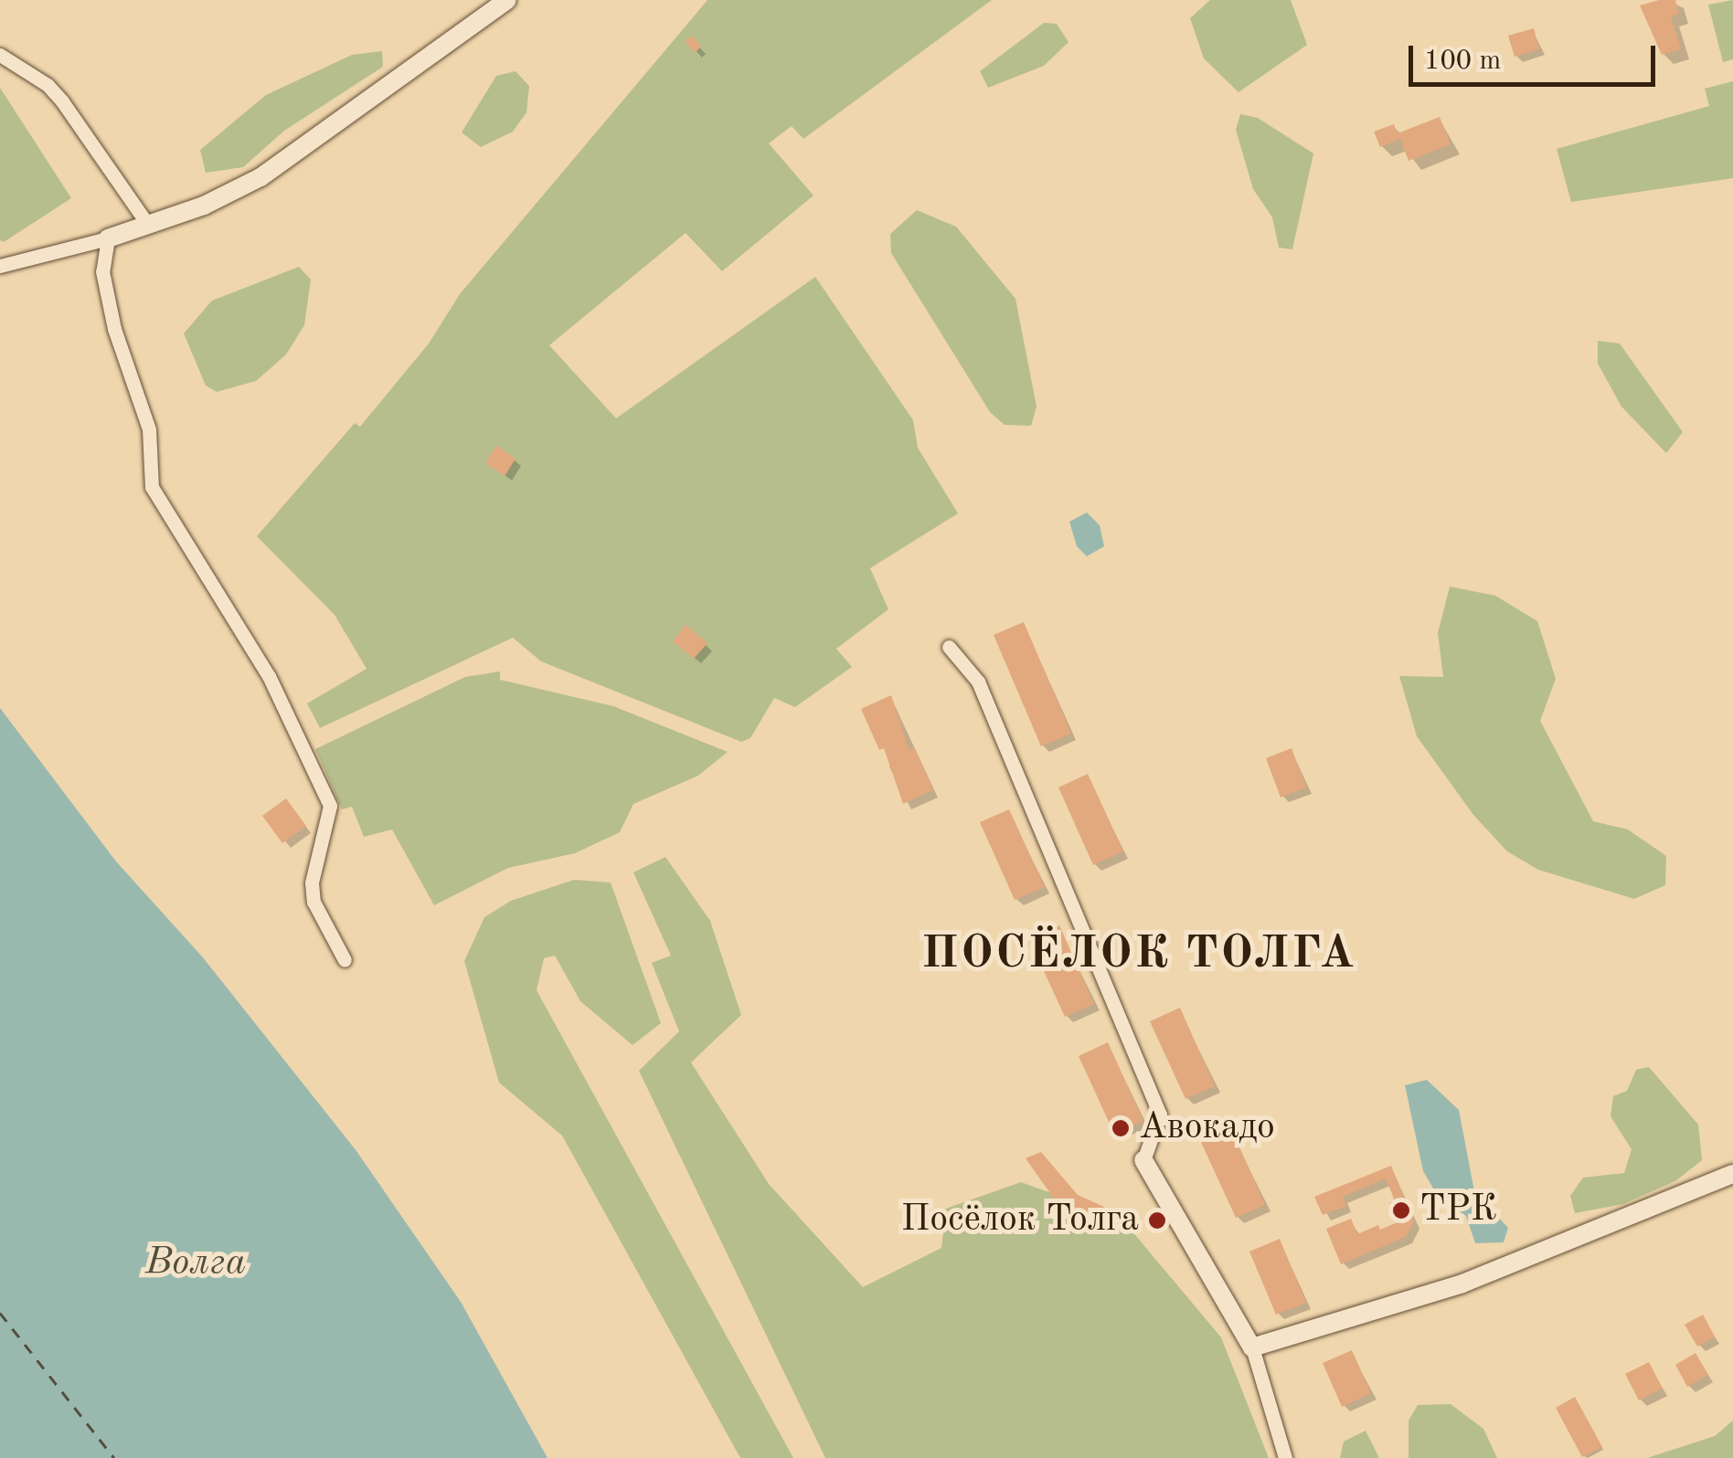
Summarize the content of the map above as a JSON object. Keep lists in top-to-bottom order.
{
  "districts": ["ПОСЁЛОК ТОЛГА"],
  "water": ["Волга"],
  "places": ["Авокадо", "ТРК", "Посёлок Толга"],
  "scale_bar": "100 m"
}
